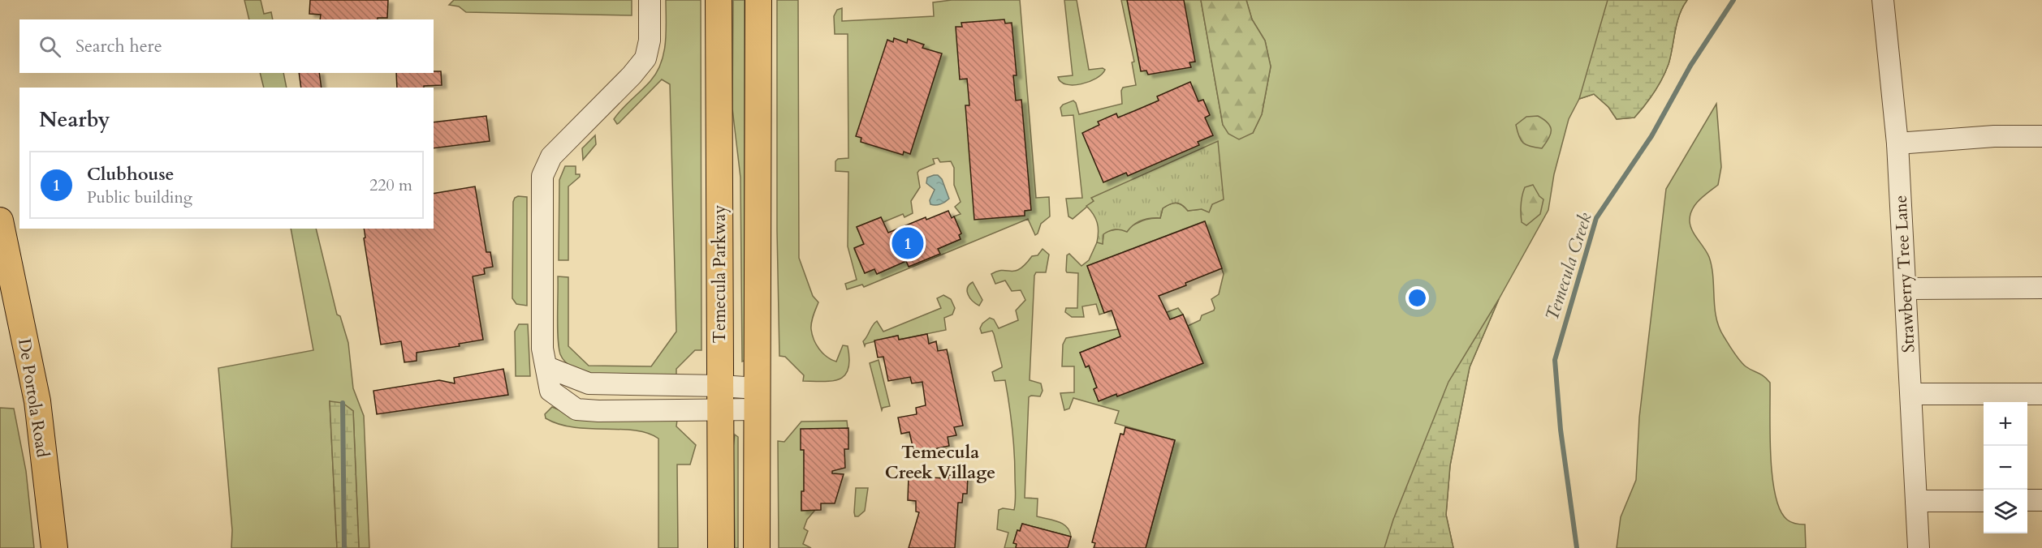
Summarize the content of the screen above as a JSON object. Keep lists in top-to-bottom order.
{
  "streets": {
    "main road": ["Temecula Parkway", "De Portola Road"],
    "street": ["Strawberry Tree Lane"]
  },
  "districts": ["Temecula Creek Village"],
  "water": ["Temecula Creek"],
  "page": {
    "search": "Search here",
    "heading": "Nearby",
    "list": [
      {
        "mark": "1",
        "name": "Clubhouse",
        "note": "Public building",
        "value": "220 m"
      }
    ],
    "pins": "1",
    "map_buttons": ["+", "−"]
  }
}
